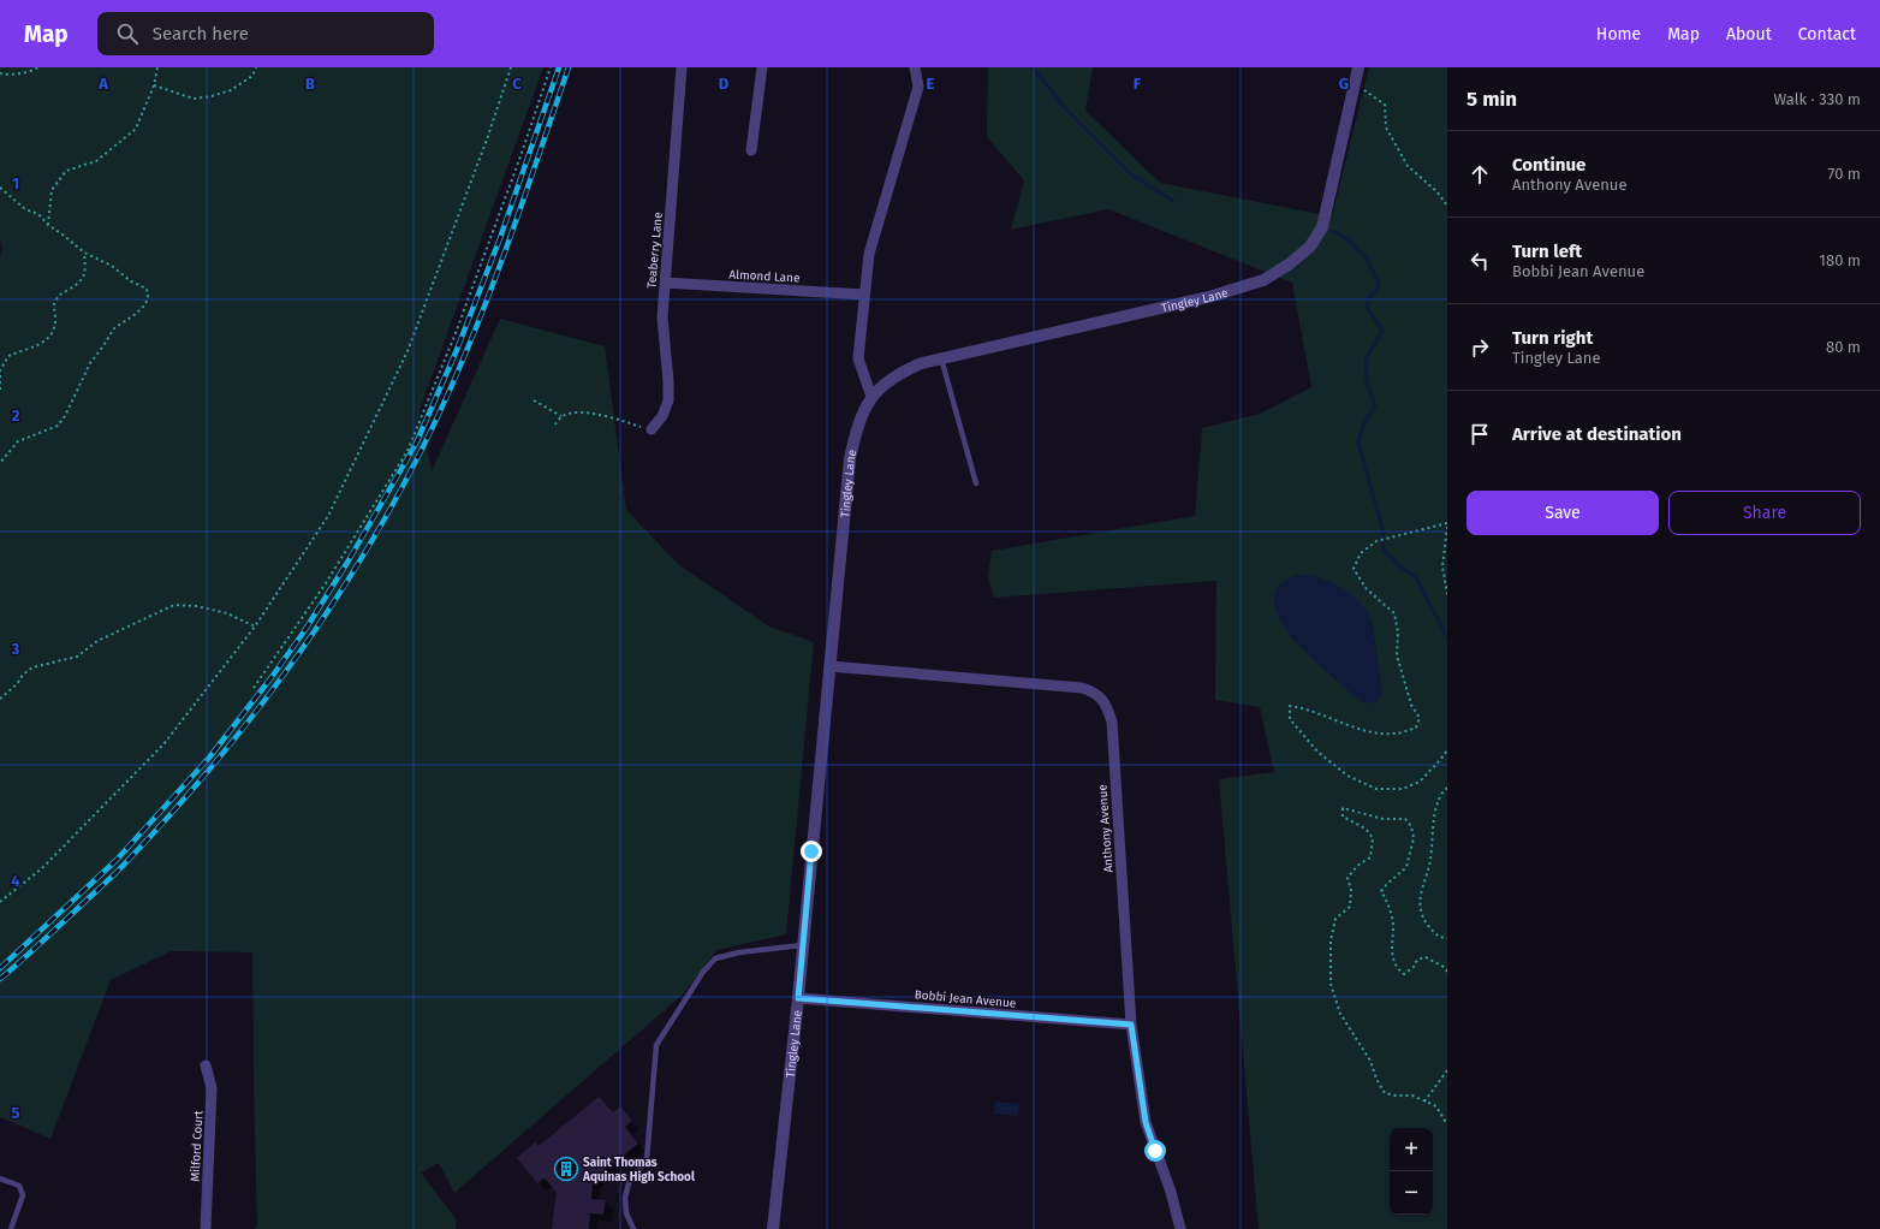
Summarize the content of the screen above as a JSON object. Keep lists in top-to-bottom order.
{
  "streets": {
    "street": [
      "Teaberry Lane",
      "Almond Lane",
      "Tingley Lane",
      "Anthony Avenue",
      "Bobbi Jean Avenue",
      "Milford Court"
    ]
  },
  "crossings": [
    ["Teaberry Lane", "Almond Lane"],
    ["Tingley Lane", "Anthony Avenue"],
    ["Tingley Lane", "Bobbi Jean Avenue"],
    ["Anthony Avenue", "Bobbi Jean Avenue"]
  ],
  "places": {
    "building": ["Saint Thomas Aquinas High School"]
  },
  "page": {
    "header": "Map",
    "search": "Search here",
    "nav": [
      "Home",
      "Map",
      "About",
      "Contact"
    ],
    "heading": ["5 min", "Walk · 330 m"],
    "list": [
      ["Continue", "Anthony Avenue", "70 m"],
      ["Turn left", "Bobbi Jean Avenue", "180 m"],
      ["Turn right", "Tingley Lane", "80 m"],
      "Arrive at destination"
    ],
    "buttons": ["Save", "Share"],
    "map_buttons": ["+", "−"]
  },
  "grid": {
    "columns": [
      "A",
      "B",
      "C",
      "D",
      "E",
      "F",
      "G"
    ],
    "rows": [
      "1",
      "2",
      "3",
      "4",
      "5"
    ]
  }
}
